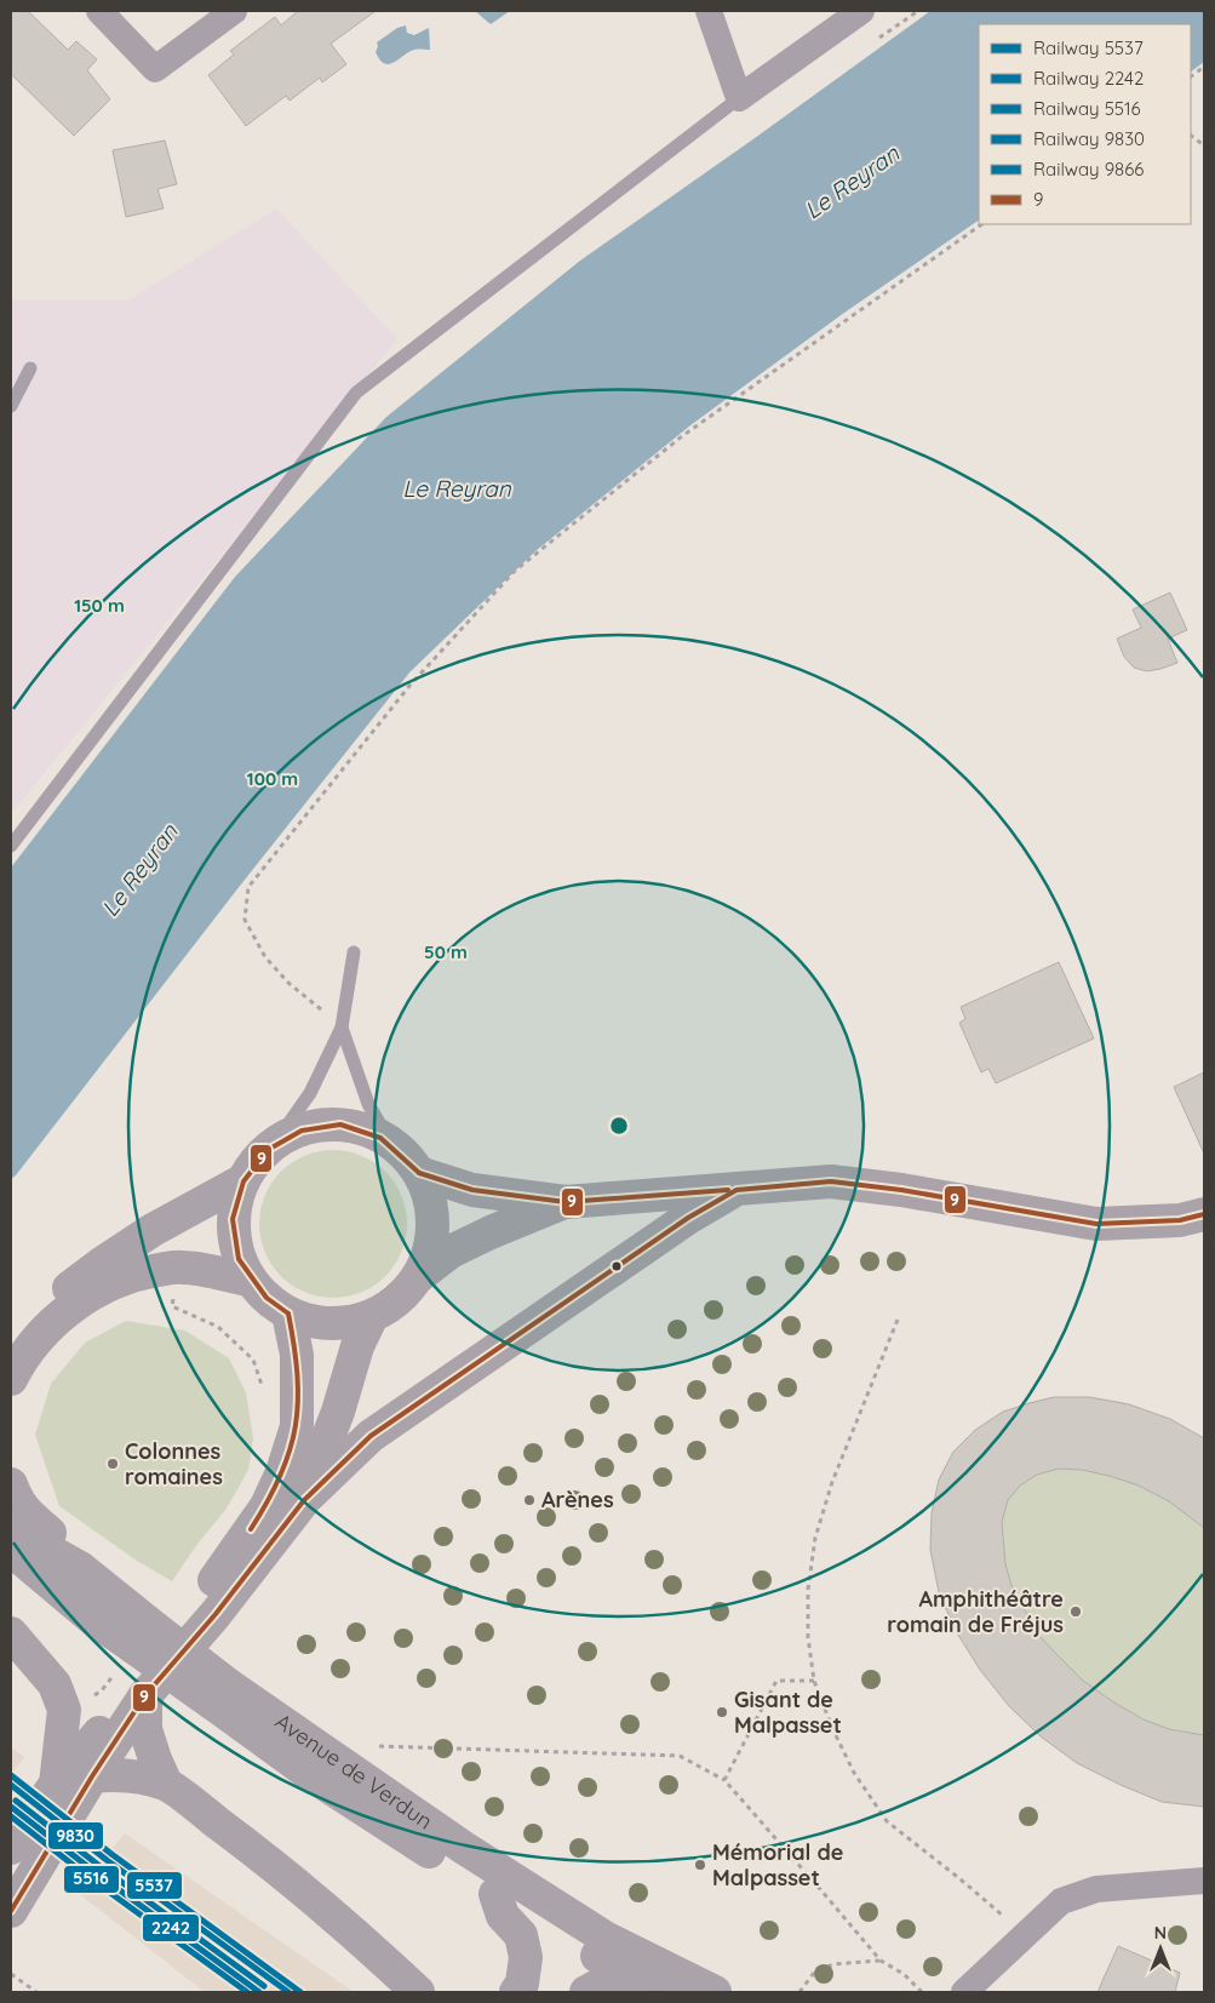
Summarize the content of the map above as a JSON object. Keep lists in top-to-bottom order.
{
  "streets": {
    "main road": ["Avenue de Verdun"]
  },
  "water": ["Le Reyran"],
  "places": [
    "Colonnes romaines",
    "Arènes",
    "Amphithéâtre romain de Fréjus",
    "Gisant de Malpasset",
    "Mémorial de Malpasset"
  ],
  "lines": [
    "transit line 9",
    "rail line 5537",
    "rail line 9830",
    "rail line 9866",
    "rail line 2242",
    "rail line 5516"
  ],
  "legend": [
    "Railway 5537",
    "Railway 2242",
    "Railway 5516",
    "Railway 9830",
    "Railway 9866",
    "9"
  ],
  "north": "top",
  "rings": ["150 m", "100 m", "50 m"]
}
